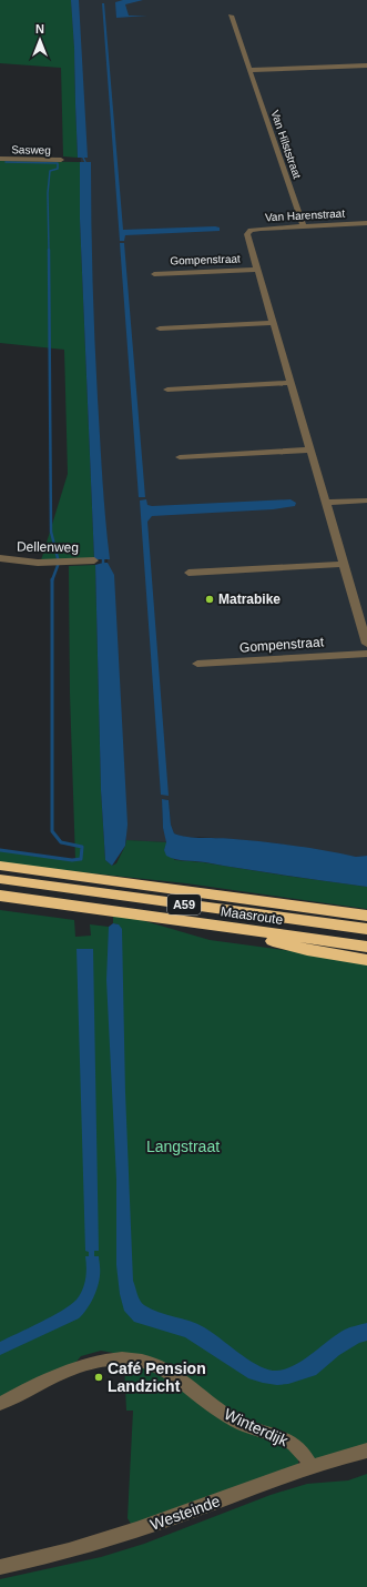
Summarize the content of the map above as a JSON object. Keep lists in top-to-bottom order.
{
  "streets": {
    "highway": ["A59", "Maasroute"],
    "street": [
      "Van Hilststraat",
      "Sasweg",
      "Van Harenstraat",
      "Gompenstraat",
      "Dellenweg",
      "Winterdijk",
      "Westeinde"
    ]
  },
  "crossings": [
    ["Van Hilststraat", "Van Harenstraat"],
    ["Van Harenstraat", "Gompenstraat"],
    ["A59", "Maasroute"],
    ["Winterdijk", "Westeinde"]
  ],
  "parks": ["Langstraat"],
  "places": ["Matrabike", "Café Pension Landzicht"],
  "north": "top"
}
